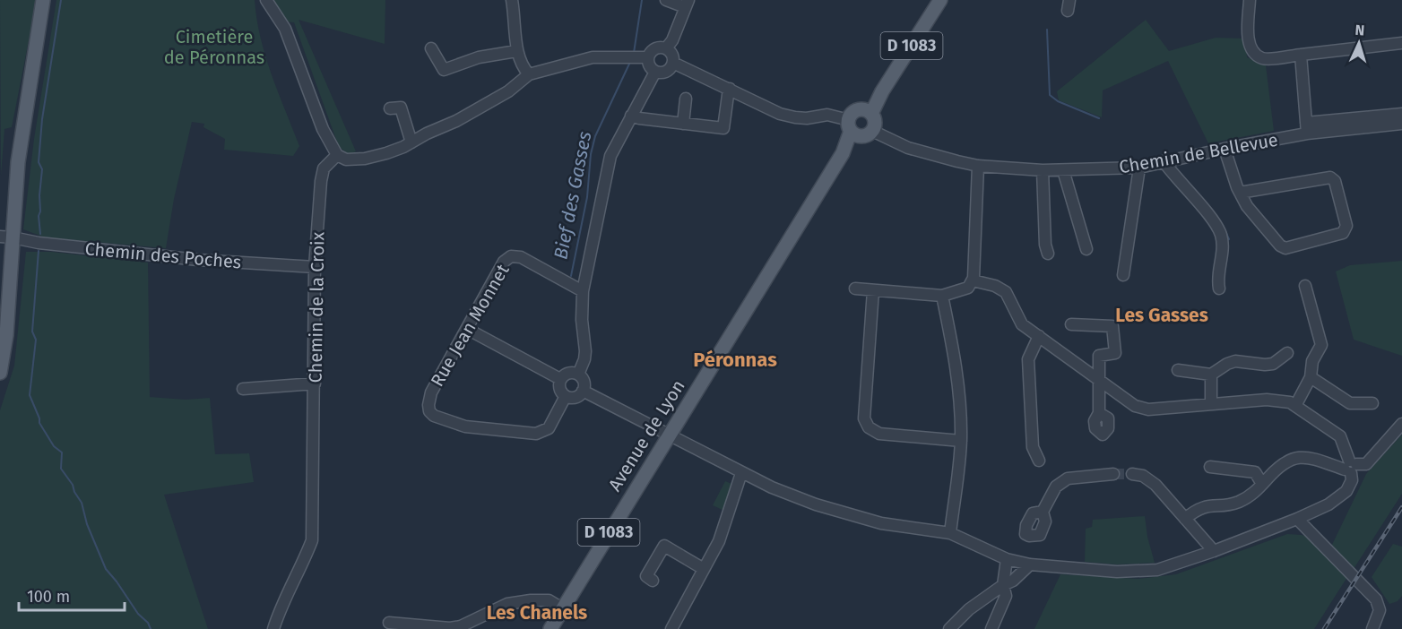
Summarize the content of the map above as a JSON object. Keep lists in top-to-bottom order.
{
  "streets": {
    "main road": ["D 1083", "Avenue de Lyon"],
    "street": [
      "Chemin de Bellevue",
      "Chemin des Poches",
      "Chemin de la Croix",
      "Rue Jean Monnet"
    ]
  },
  "crossings": [
    ["D 1083", "Chemin de Bellevue"],
    ["D 1083", "Avenue de Lyon"],
    ["Chemin de Bellevue", "Avenue de Lyon"],
    ["Chemin des Poches", "Chemin de la Croix"]
  ],
  "districts": ["Les Gasses", "Péronnas", "Les Chanels"],
  "water": ["Bief des Gasses"],
  "parks": ["Cimetière de Péronnas"],
  "scale_bar": "100 m",
  "north": "top"
}
